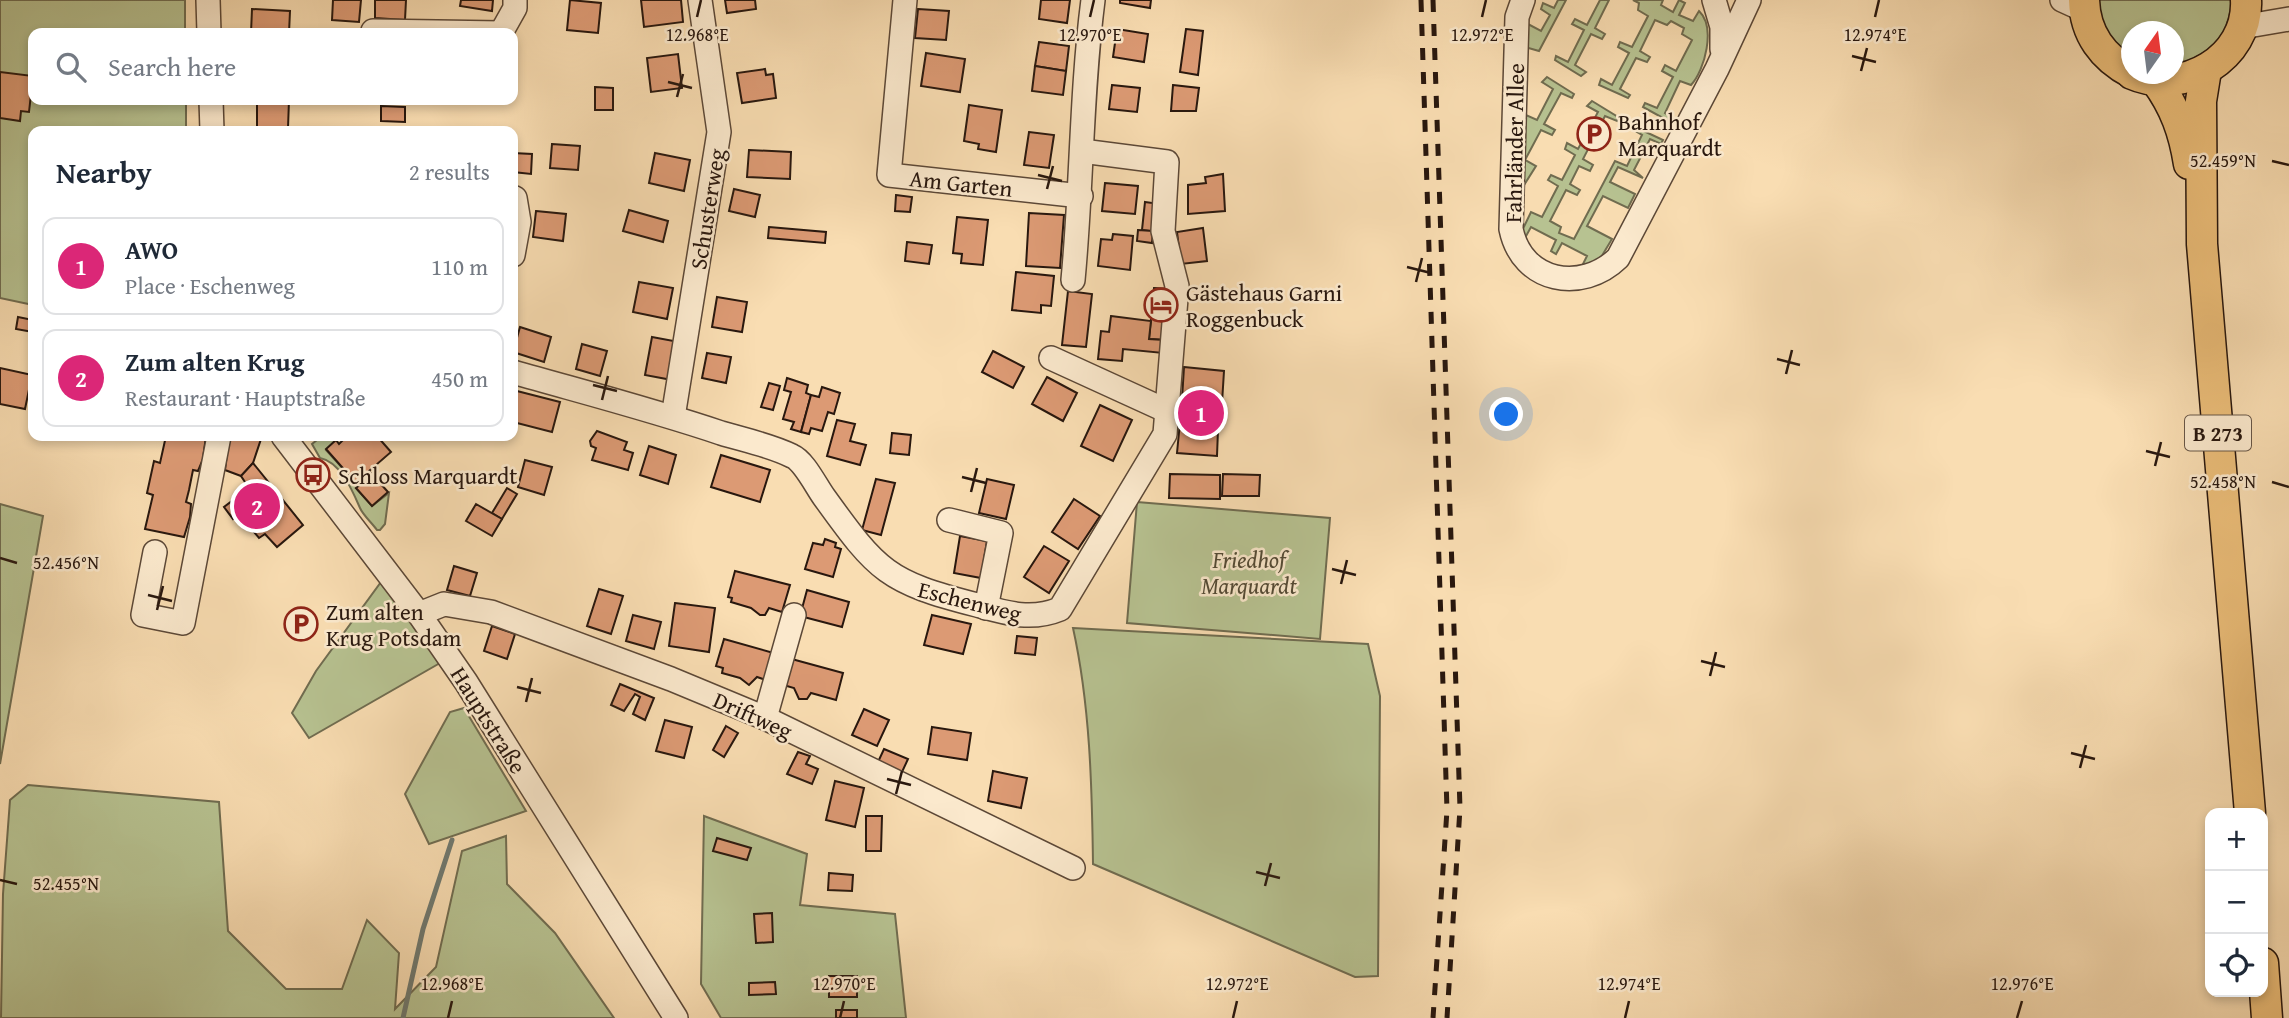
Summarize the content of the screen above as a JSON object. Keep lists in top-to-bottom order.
{
  "streets": {
    "main road": ["B 273"],
    "street": [
      "Fahrländer Allee",
      "Am Garten",
      "Schusterweg",
      "Eschenweg",
      "Driftweg",
      "Hauptstraße"
    ]
  },
  "crossings": [
    ["Schusterweg", "Eschenweg"],
    ["Driftweg", "Hauptstraße"]
  ],
  "parks": ["Friedhof Marquardt"],
  "places": {
    "parking": ["Bahnhof Marquardt", "Zum alten Krug Potsdam"],
    "hotel": ["Gästehaus Garni Roggenbuck"],
    "bus stop": ["Schloss Marquardt"]
  },
  "north": "top",
  "page": {
    "search": "Search here",
    "heading": ["Nearby", "2 results"],
    "list": [
      {
        "mark": "1",
        "name": "AWO",
        "note": "Place · Eschenweg",
        "value": "110 m"
      },
      {
        "mark": "2",
        "name": "Zum alten Krug",
        "note": "Restaurant · Hauptstraße",
        "value": "450 m"
      }
    ],
    "pins": ["1", "2"],
    "map_buttons": ["+", "−"]
  },
  "coordinates": [
    "12.968°E",
    "12.970°E",
    "12.972°E",
    "12.974°E",
    "52.459°N",
    "52.458°N",
    "52.456°N",
    "52.455°N",
    "12.976°E"
  ]
}
